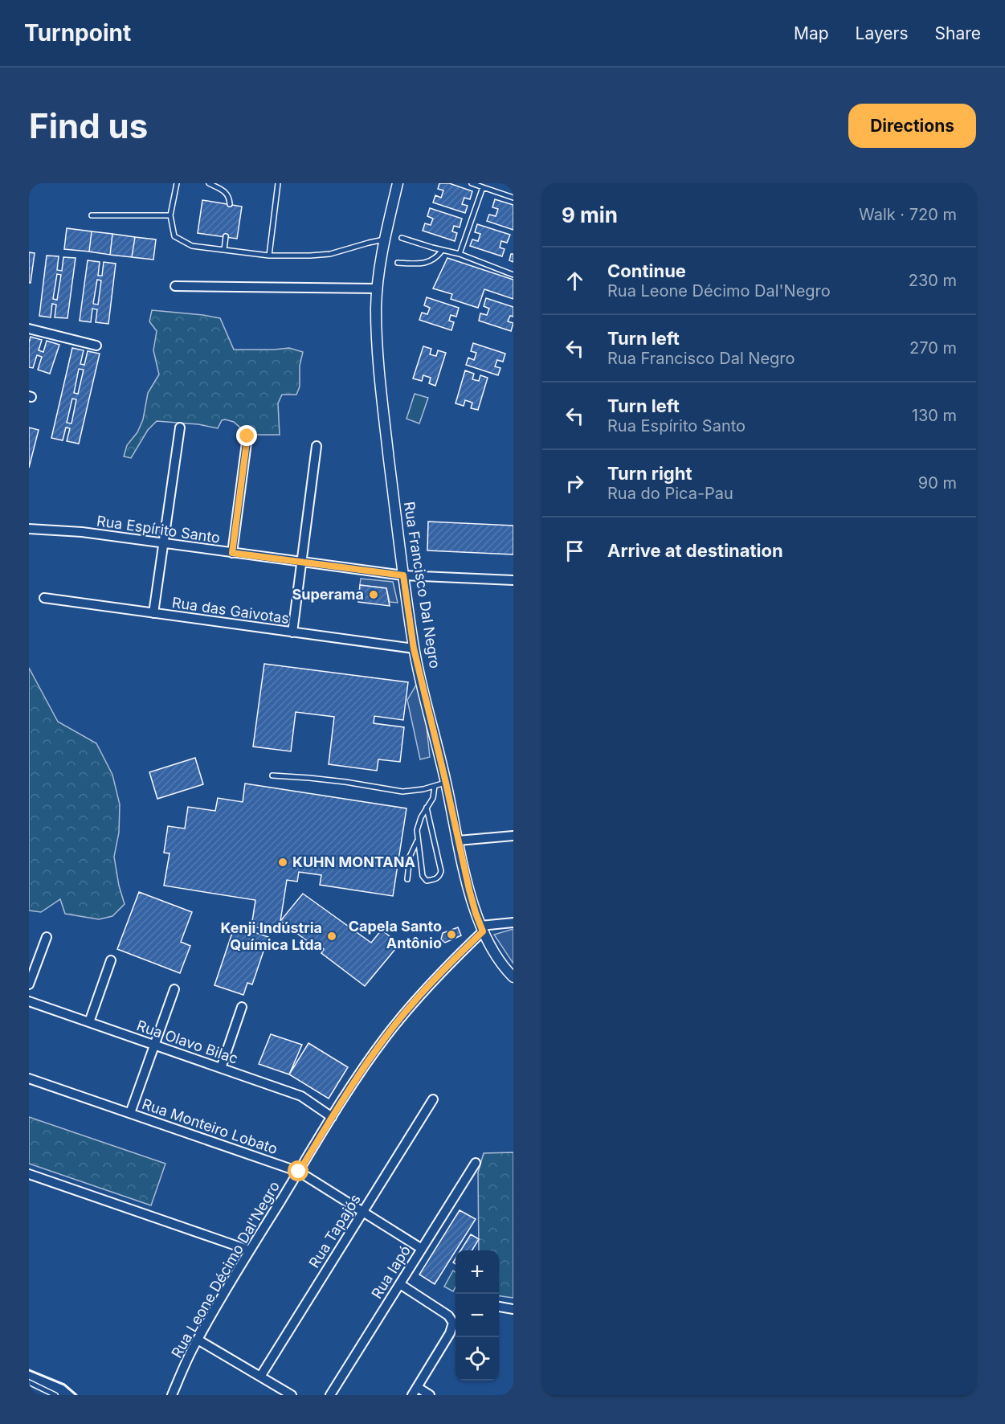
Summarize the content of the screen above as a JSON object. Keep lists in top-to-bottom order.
{
  "streets": {
    "street": [
      "Rua Espírito Santo",
      "Rua Francisco Dal Negro",
      "Rua das Gaivotas",
      "Rua Olavo Bilac",
      "Rua Monteiro Lobato",
      "Rua Tapajós",
      "Rua Leone Décimo Dal'Negro",
      "Rua Iapó"
    ]
  },
  "crossings": [
    ["Rua Espírito Santo", "Rua Francisco Dal Negro"],
    ["Rua Francisco Dal Negro", "Rua das Gaivotas"],
    ["Rua Francisco Dal Negro", "Rua Leone Décimo Dal'Negro"],
    ["Rua Olavo Bilac", "Rua Leone Décimo Dal'Negro"],
    ["Rua Monteiro Lobato", "Rua Tapajós"],
    ["Rua Monteiro Lobato", "Rua Leone Décimo Dal'Negro"],
    ["Rua Monteiro Lobato", "Rua Iapó"]
  ],
  "places": [
    "Superama",
    "KUHN MONTANA",
    "Capela Santo Antônio",
    "Kenji Indústria Química Ltda"
  ],
  "page": {
    "header": "Turnpoint",
    "nav": ["Map", "Layers", "Share"],
    "buttons": "Directions",
    "title": "Find us",
    "heading": ["9 min", "Walk · 720 m"],
    "list": [
      ["Continue", "Rua Leone Décimo Dal'Negro", "230 m"],
      ["Turn left", "Rua Francisco Dal Negro", "270 m"],
      ["Turn left", "Rua Espírito Santo", "130 m"],
      ["Turn right", "Rua do Pica-Pau", "90 m"],
      "Arrive at destination"
    ],
    "map_buttons": ["+", "−"]
  }
}
